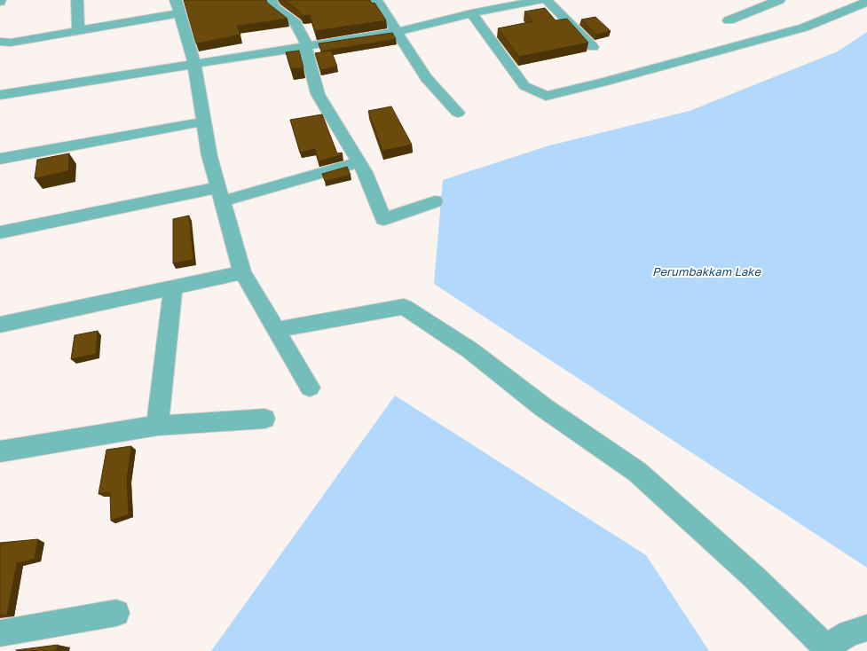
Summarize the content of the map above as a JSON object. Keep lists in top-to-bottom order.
{
  "water": ["Perumbakkam Lake"]
}
